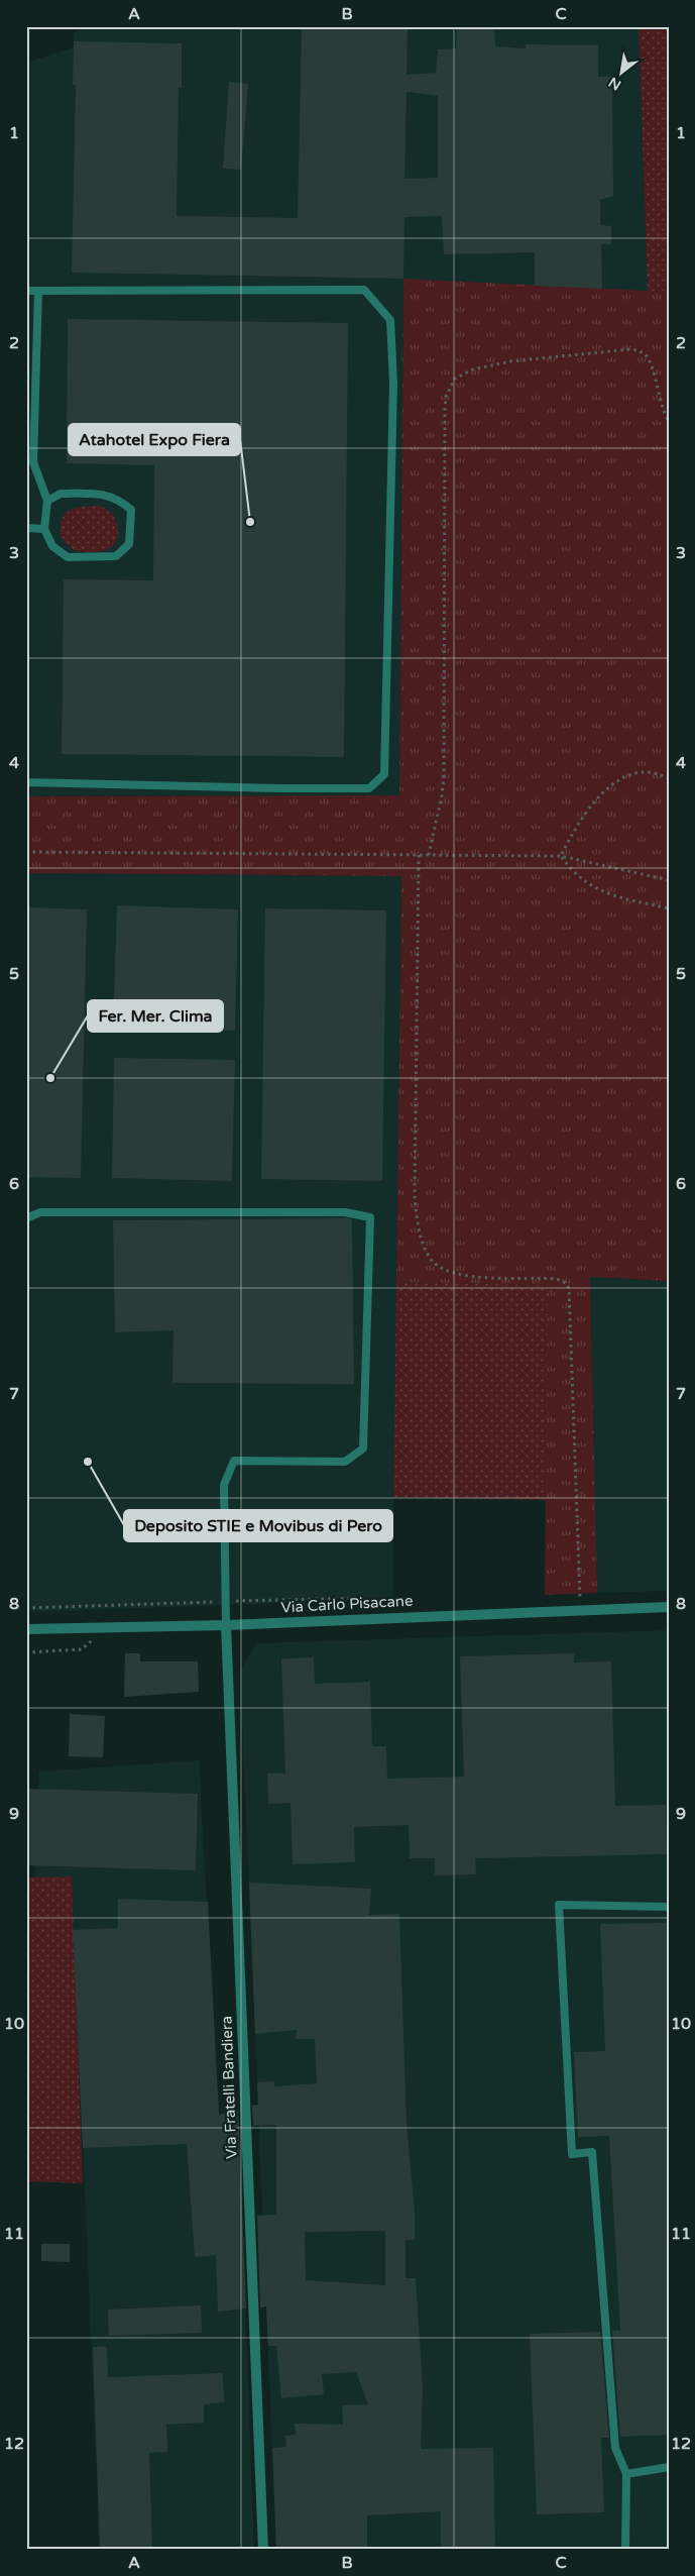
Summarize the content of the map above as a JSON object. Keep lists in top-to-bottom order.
{
  "streets": {
    "street": ["Via Carlo Pisacane", "Via Fratelli Bandiera"]
  },
  "crossings": [
    ["Via Carlo Pisacane", "Via Fratelli Bandiera"]
  ],
  "places": ["Atahotel Expo Fiera", "Fer. Mer. Clima", "Deposito STIE e Movibus di Pero"],
  "north": "bottom left",
  "grid": {
    "columns": ["A", "B", "C"],
    "rows": [
      "1",
      "2",
      "3",
      "4",
      "5",
      "6",
      "7",
      "8",
      "9",
      "10",
      "11",
      "12"
    ]
  }
}
